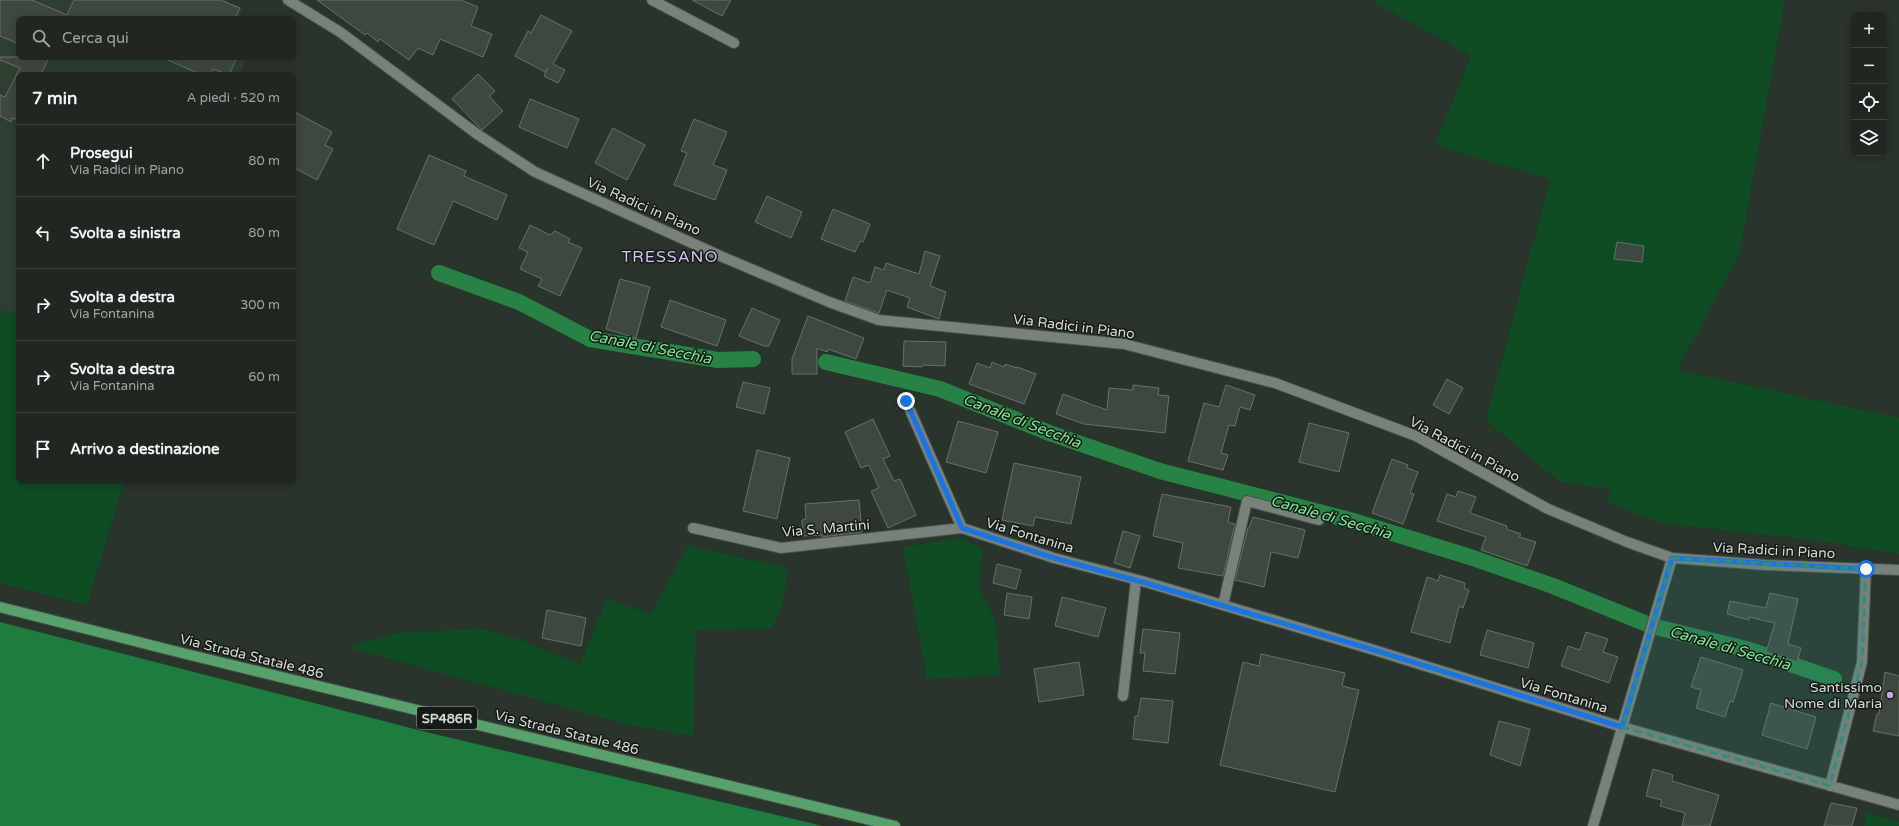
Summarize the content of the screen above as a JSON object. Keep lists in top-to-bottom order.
{
  "streets": {
    "main road": ["Via Strada Statale 486", "SP486R"],
    "street": ["Via Radici in Piano", "Via S. Martini", "Via Fontanina"]
  },
  "crossings": [
    ["Via S. Martini", "Via Fontanina"]
  ],
  "districts": ["TRESSANO"],
  "water": ["Canale di Secchia"],
  "places": ["Santissimo Nome di Maria"],
  "page": {
    "map_buttons": ["+", "−"],
    "search": "Cerca qui",
    "heading": ["7 min", "A piedi · 520 m"],
    "list": [
      ["Prosegui", "Via Radici in Piano", "80 m"],
      ["Svolta a sinistra", "80 m"],
      ["Svolta a destra", "Via Fontanina", "300 m"],
      ["Svolta a destra", "Via Fontanina", "60 m"],
      "Arrivo a destinazione"
    ]
  }
}
